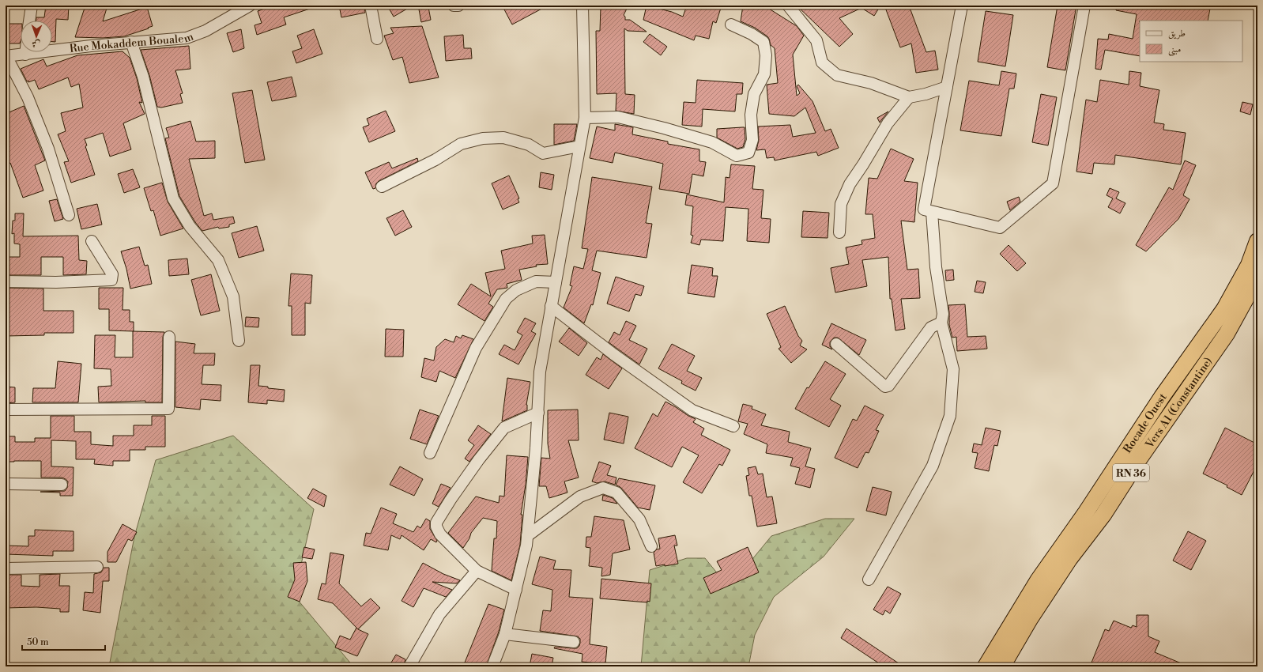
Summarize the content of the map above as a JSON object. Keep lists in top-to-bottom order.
{
  "streets": {
    "highway": ["Vers A1 (Constantine)", "Rocade Ouest", "RN 36"],
    "street": ["Rue Mokaddem Boualem"]
  },
  "legend": ["طريق", "مبنى"],
  "scale_bar": "50 m",
  "north": "bottom"
}
